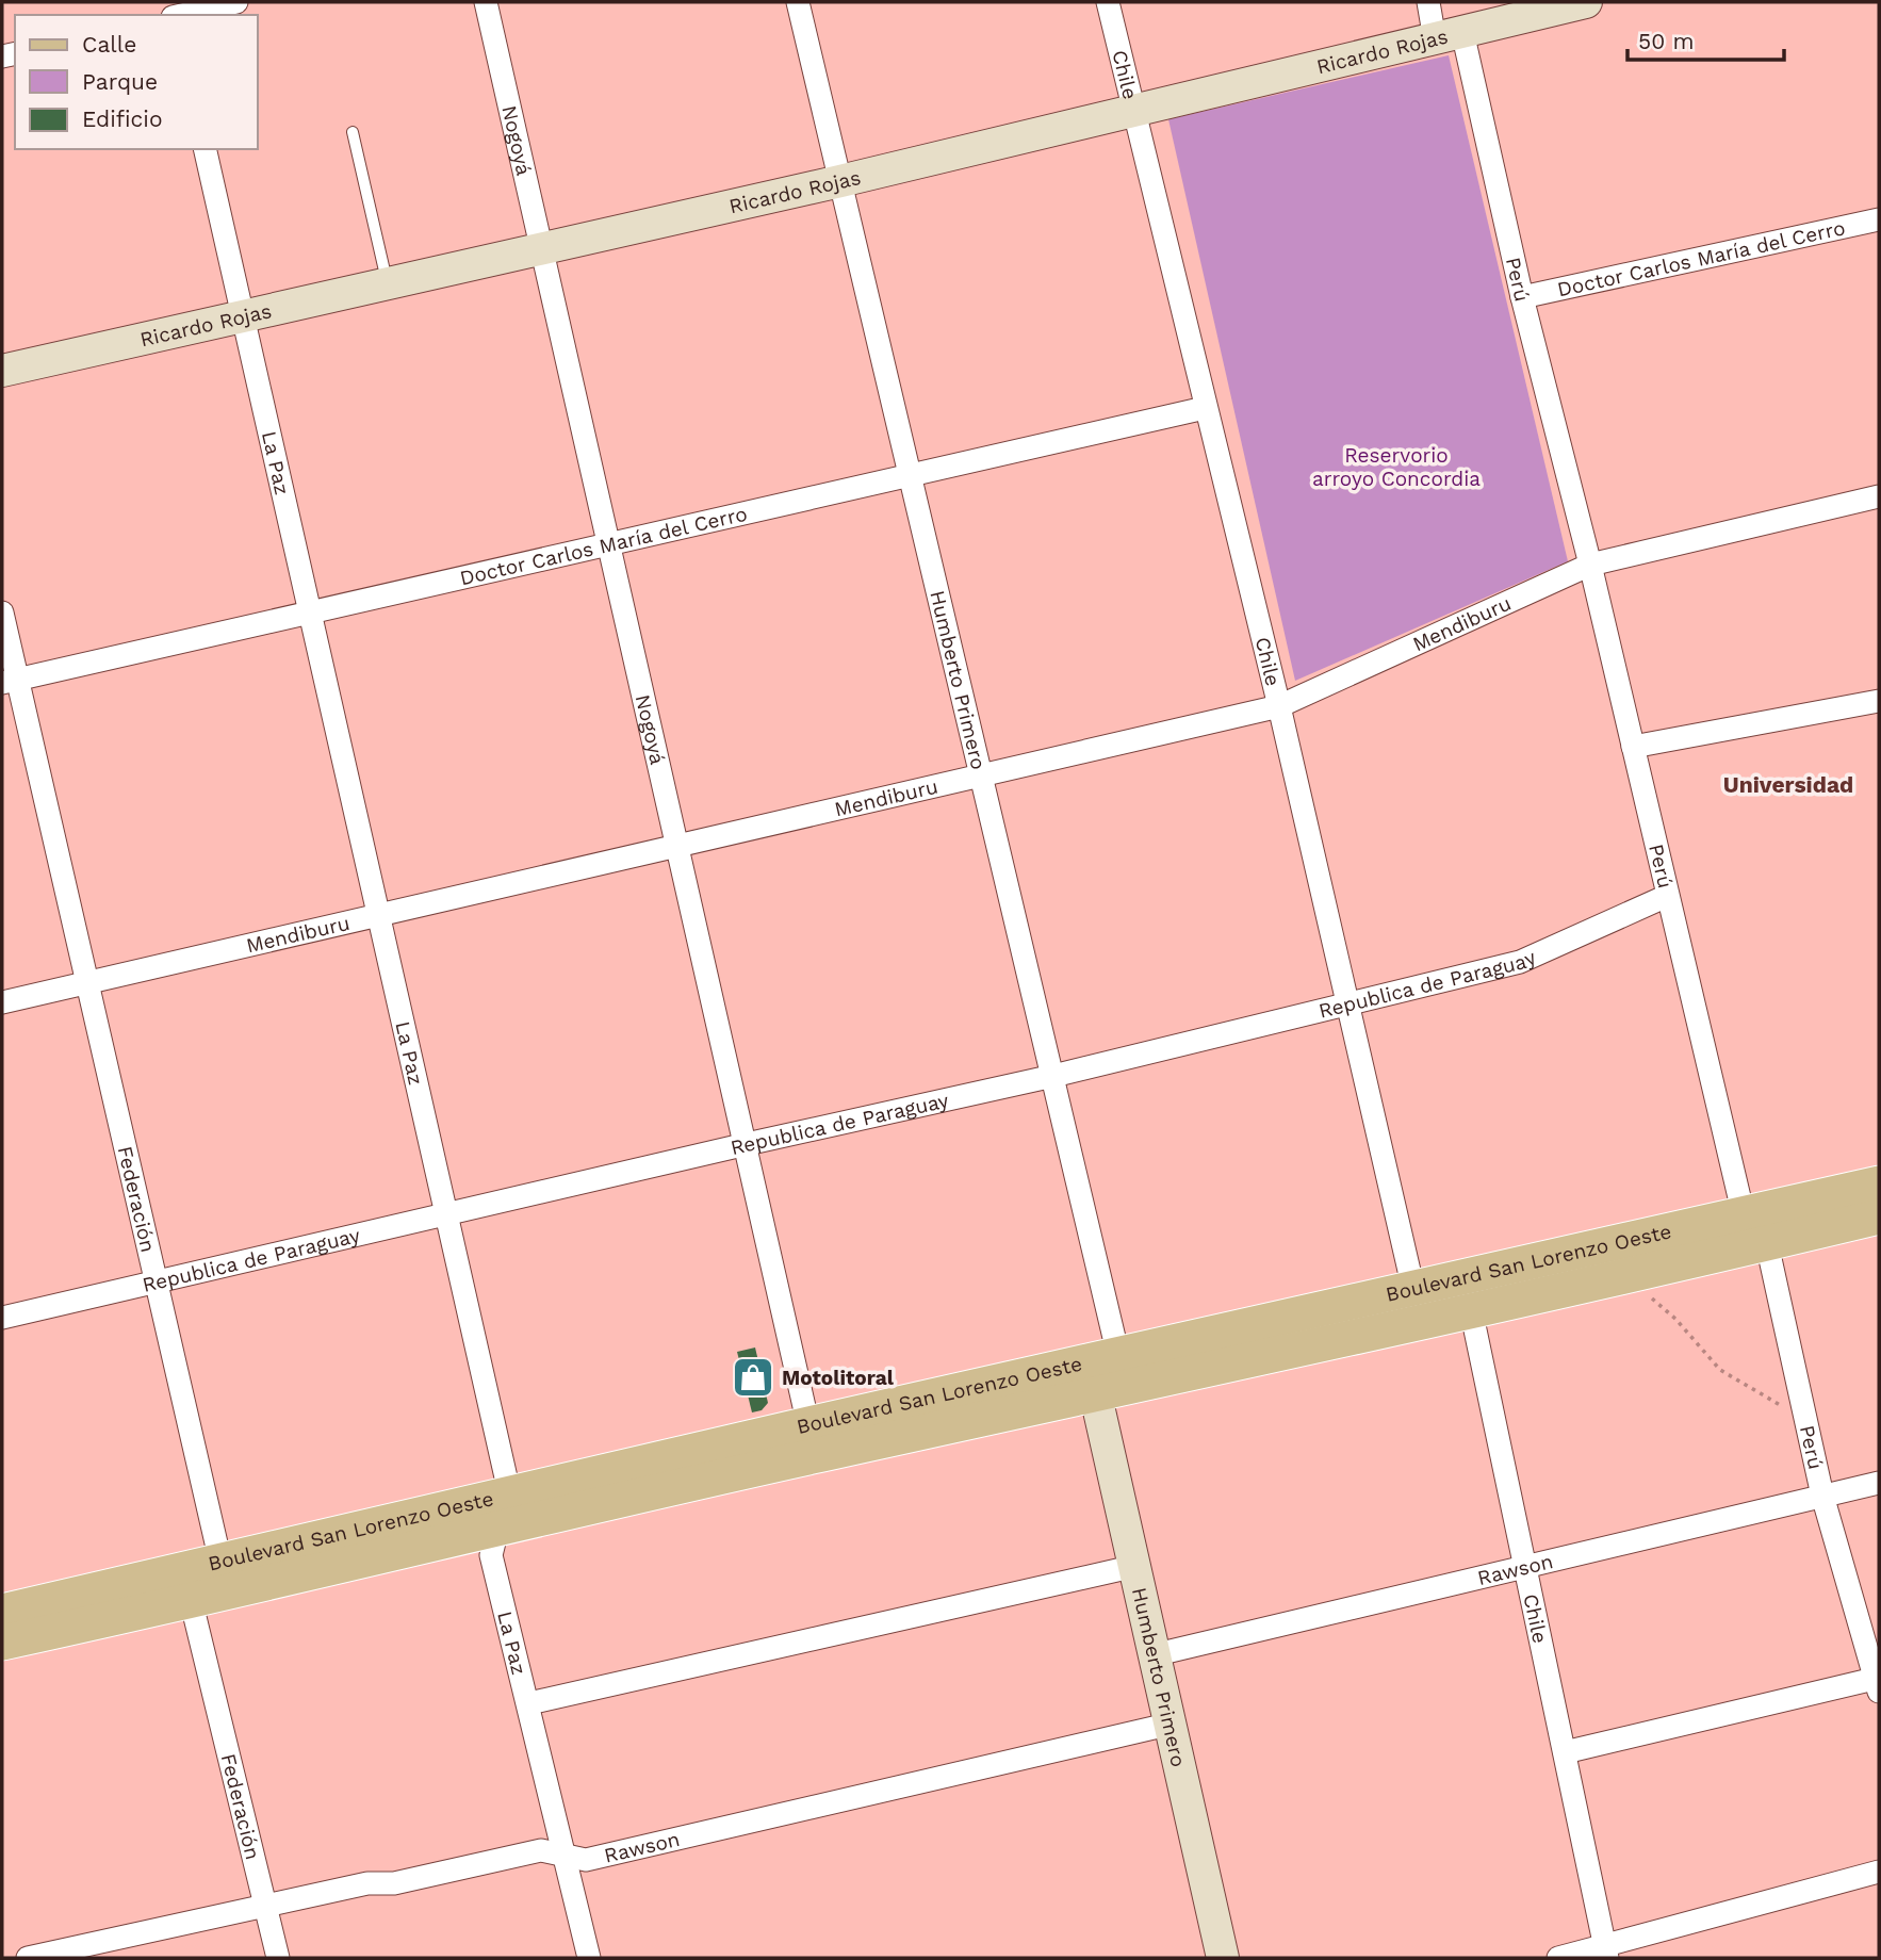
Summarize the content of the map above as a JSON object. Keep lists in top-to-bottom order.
{
  "streets": {
    "main road": ["Boulevard San Lorenzo Oeste"],
    "street": [
      "Ricardo Rojas",
      "Chile",
      "Nogoyá",
      "Doctor Carlos María del Cerro",
      "Perú",
      "La Paz",
      "Mendiburu",
      "Humberto Primero",
      "Republica de Paraguay",
      "Federación",
      "Rawson"
    ]
  },
  "crossings": [
    ["Ricardo Rojas", "Chile"],
    ["Ricardo Rojas", "Nogoyá"],
    ["Ricardo Rojas", "Perú"],
    ["Ricardo Rojas", "La Paz"],
    ["Ricardo Rojas", "Humberto Primero"],
    ["Chile", "Doctor Carlos María del Cerro"],
    ["Chile", "Mendiburu"],
    ["Chile", "Republica de Paraguay"],
    ["Chile", "Boulevard San Lorenzo Oeste"],
    ["Chile", "Rawson"],
    ["Nogoyá", "Doctor Carlos María del Cerro"],
    ["Nogoyá", "Mendiburu"],
    ["Nogoyá", "Republica de Paraguay"],
    ["Nogoyá", "Boulevard San Lorenzo Oeste"],
    ["Doctor Carlos María del Cerro", "Perú"],
    ["Doctor Carlos María del Cerro", "La Paz"],
    ["Doctor Carlos María del Cerro", "Humberto Primero"],
    ["Doctor Carlos María del Cerro", "Federación"],
    ["Perú", "Mendiburu"],
    ["Perú", "Republica de Paraguay"],
    ["Perú", "Boulevard San Lorenzo Oeste"],
    ["Perú", "Rawson"],
    ["La Paz", "Mendiburu"],
    ["La Paz", "Republica de Paraguay"],
    ["La Paz", "Boulevard San Lorenzo Oeste"],
    ["La Paz", "Rawson"],
    ["Mendiburu", "Humberto Primero"],
    ["Mendiburu", "Federación"],
    ["Humberto Primero", "Republica de Paraguay"],
    ["Humberto Primero", "Boulevard San Lorenzo Oeste"],
    ["Humberto Primero", "Rawson"],
    ["Republica de Paraguay", "Federación"],
    ["Federación", "Boulevard San Lorenzo Oeste"],
    ["Federación", "Rawson"]
  ],
  "districts": ["Universidad"],
  "parks": ["Reservorio arroyo Concordia"],
  "places": {
    "shop": ["Motolitoral"]
  },
  "legend": ["Calle", "Parque", "Edificio"],
  "scale_bar": "50 m"
}
